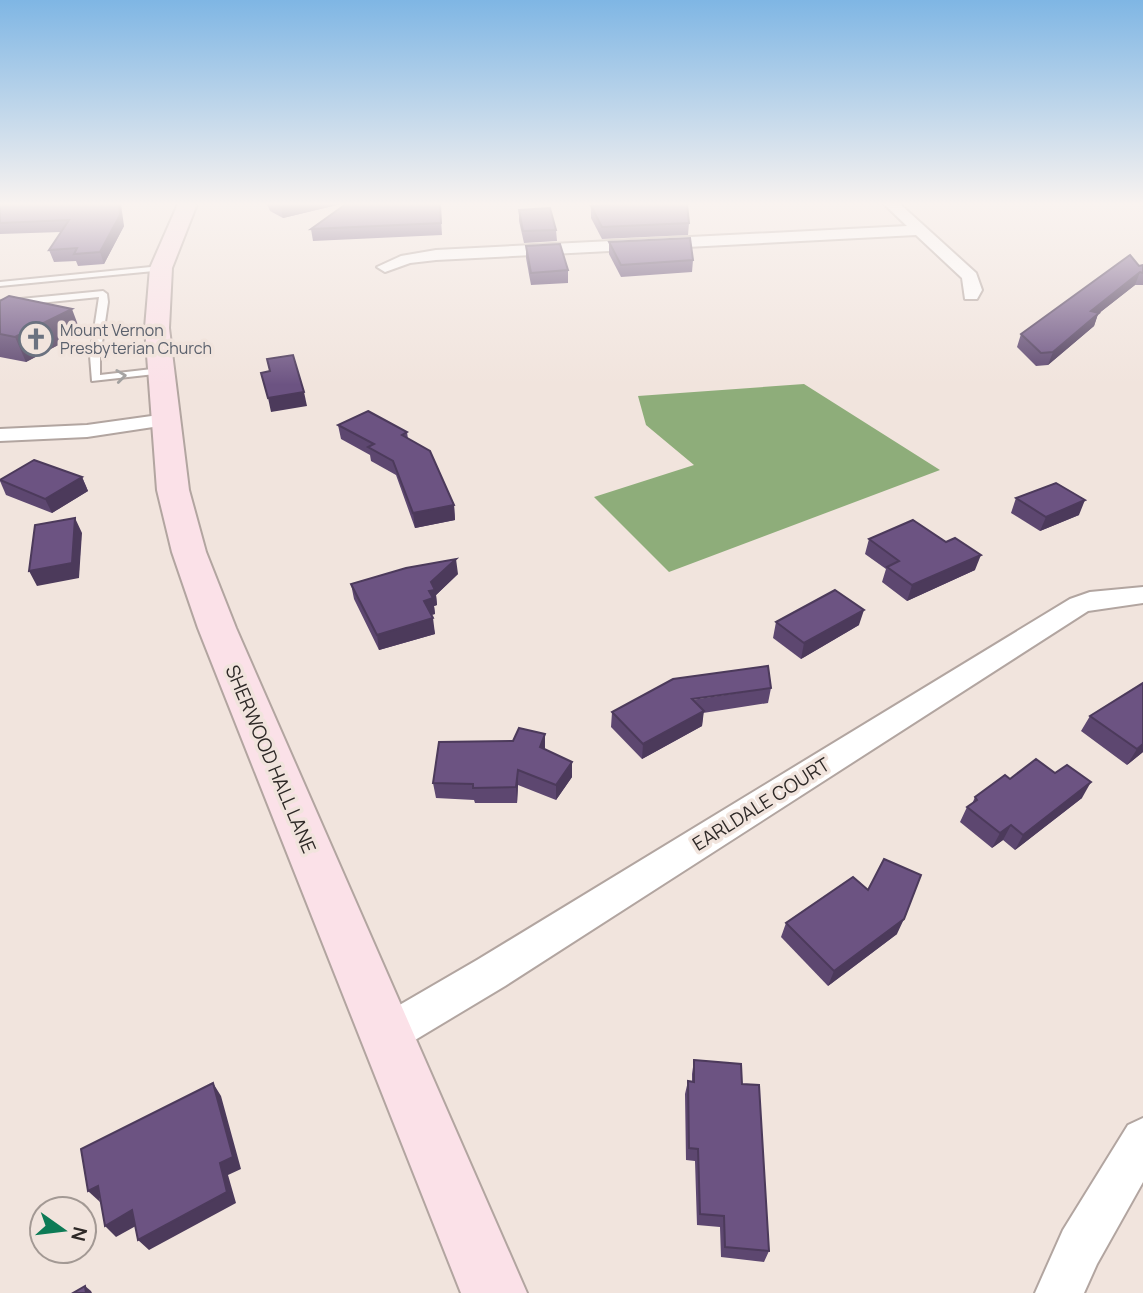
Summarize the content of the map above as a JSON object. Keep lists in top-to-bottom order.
{
  "streets": {
    "main road": ["SHERWOOD HALL LANE"],
    "street": ["EARLDALE COURT"]
  },
  "crossings": [
    ["SHERWOOD HALL LANE", "EARLDALE COURT"]
  ],
  "places": {
    "church": ["Mount Vernon Presbyterian Church"]
  },
  "north": "right"
}
